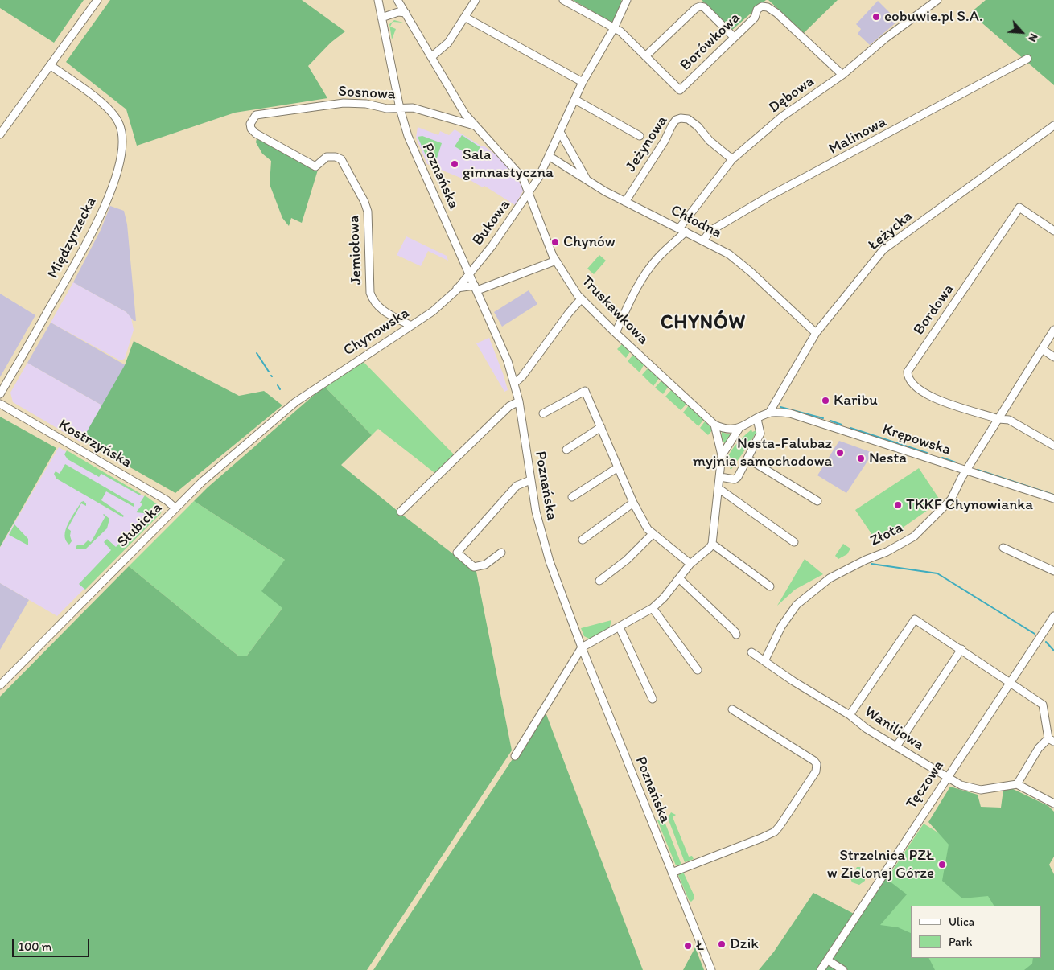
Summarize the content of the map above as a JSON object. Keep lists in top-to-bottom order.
{
  "streets": {
    "street": [
      "Borówkowa",
      "Sosnowa",
      "Dębowa",
      "Malinowa",
      "Jeżynowa",
      "Poznańska",
      "Chłodna",
      "Bukowa",
      "Łężycka",
      "Międzyrzecka",
      "Jemiołowa",
      "Bordowa",
      "Truskawkowa",
      "Chynowska",
      "Krępowska",
      "Kostrzyńska",
      "Słubicka",
      "Złota",
      "Waniliowa",
      "Tęczowa"
    ]
  },
  "crossings": [
    ["Borówkowa", "Dębowa"],
    ["Borówkowa", "Bukowa"],
    ["Sosnowa", "Poznańska"],
    ["Sosnowa", "Jemiołowa"],
    ["Sosnowa", "Truskawkowa"],
    ["Dębowa", "Jeżynowa"],
    ["Dębowa", "Chłodna"],
    ["Dębowa", "Truskawkowa"],
    ["Malinowa", "Chłodna"],
    ["Jeżynowa", "Chłodna"],
    ["Poznańska", "Bukowa"],
    ["Poznańska", "Chynowska"],
    ["Chłodna", "Bukowa"],
    ["Chłodna", "Łężycka"],
    ["Bukowa", "Truskawkowa"],
    ["Bukowa", "Chynowska"],
    ["Łężycka", "Krępowska"],
    ["Jemiołowa", "Chynowska"],
    ["Bordowa", "Złota"],
    ["Chynowska", "Słubicka"],
    ["Krępowska", "Złota"],
    ["Kostrzyńska", "Słubicka"],
    ["Złota", "Waniliowa"],
    ["Waniliowa", "Tęczowa"]
  ],
  "districts": ["CHYNÓW"],
  "places": [
    "eobuwie.pl S.A.",
    "Sala gimnastyczna",
    "Chynów",
    "Karibu",
    "Nesta-Falubaz myjnia samochodowa",
    "Nesta",
    "TKKF Chynowianka",
    "Strzelnica PZŁ w Zielonej Górze",
    "Dzik",
    "Ł"
  ],
  "legend": ["Ulica", "Park"],
  "scale_bar": "100 m",
  "north": "bottom right"
}
